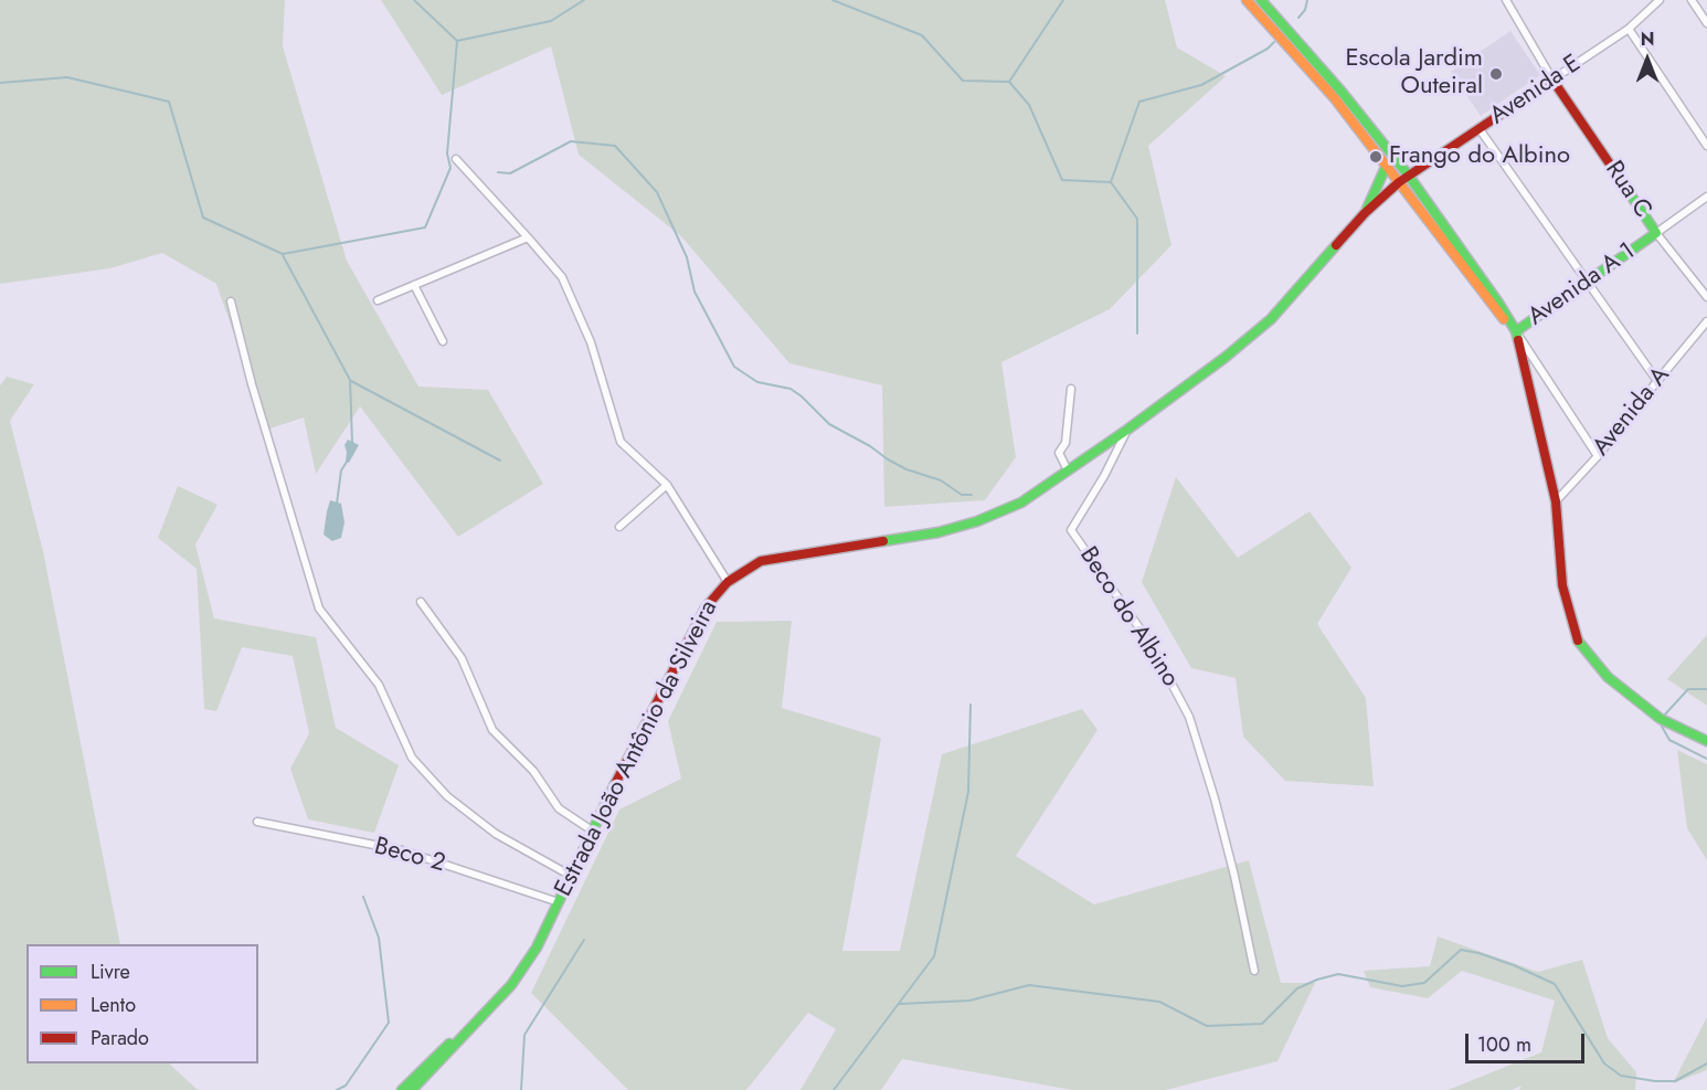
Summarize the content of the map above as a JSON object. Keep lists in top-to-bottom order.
{
  "streets": {
    "main road": [
      "Avenida E",
      "Rua C",
      "Avenida A 1",
      "Estrada João Antônio da Silveira"
    ],
    "street": ["Avenida A", "Beco do Albino", "Beco 2"]
  },
  "crossings": [
    ["Avenida E", "Rua C"],
    ["Avenida E", "Estrada João Antônio da Silveira"],
    ["Rua C", "Avenida A 1"],
    ["Avenida A 1", "Avenida A"],
    ["Beco do Albino", "Estrada João Antônio da Silveira"],
    ["Estrada João Antônio da Silveira", "Beco 2"]
  ],
  "places": ["Escola Jardim Outeiral", "Frango do Albino"],
  "legend": ["Livre", "Lento", "Parado"],
  "scale_bar": "100 m",
  "north": "top"
}
